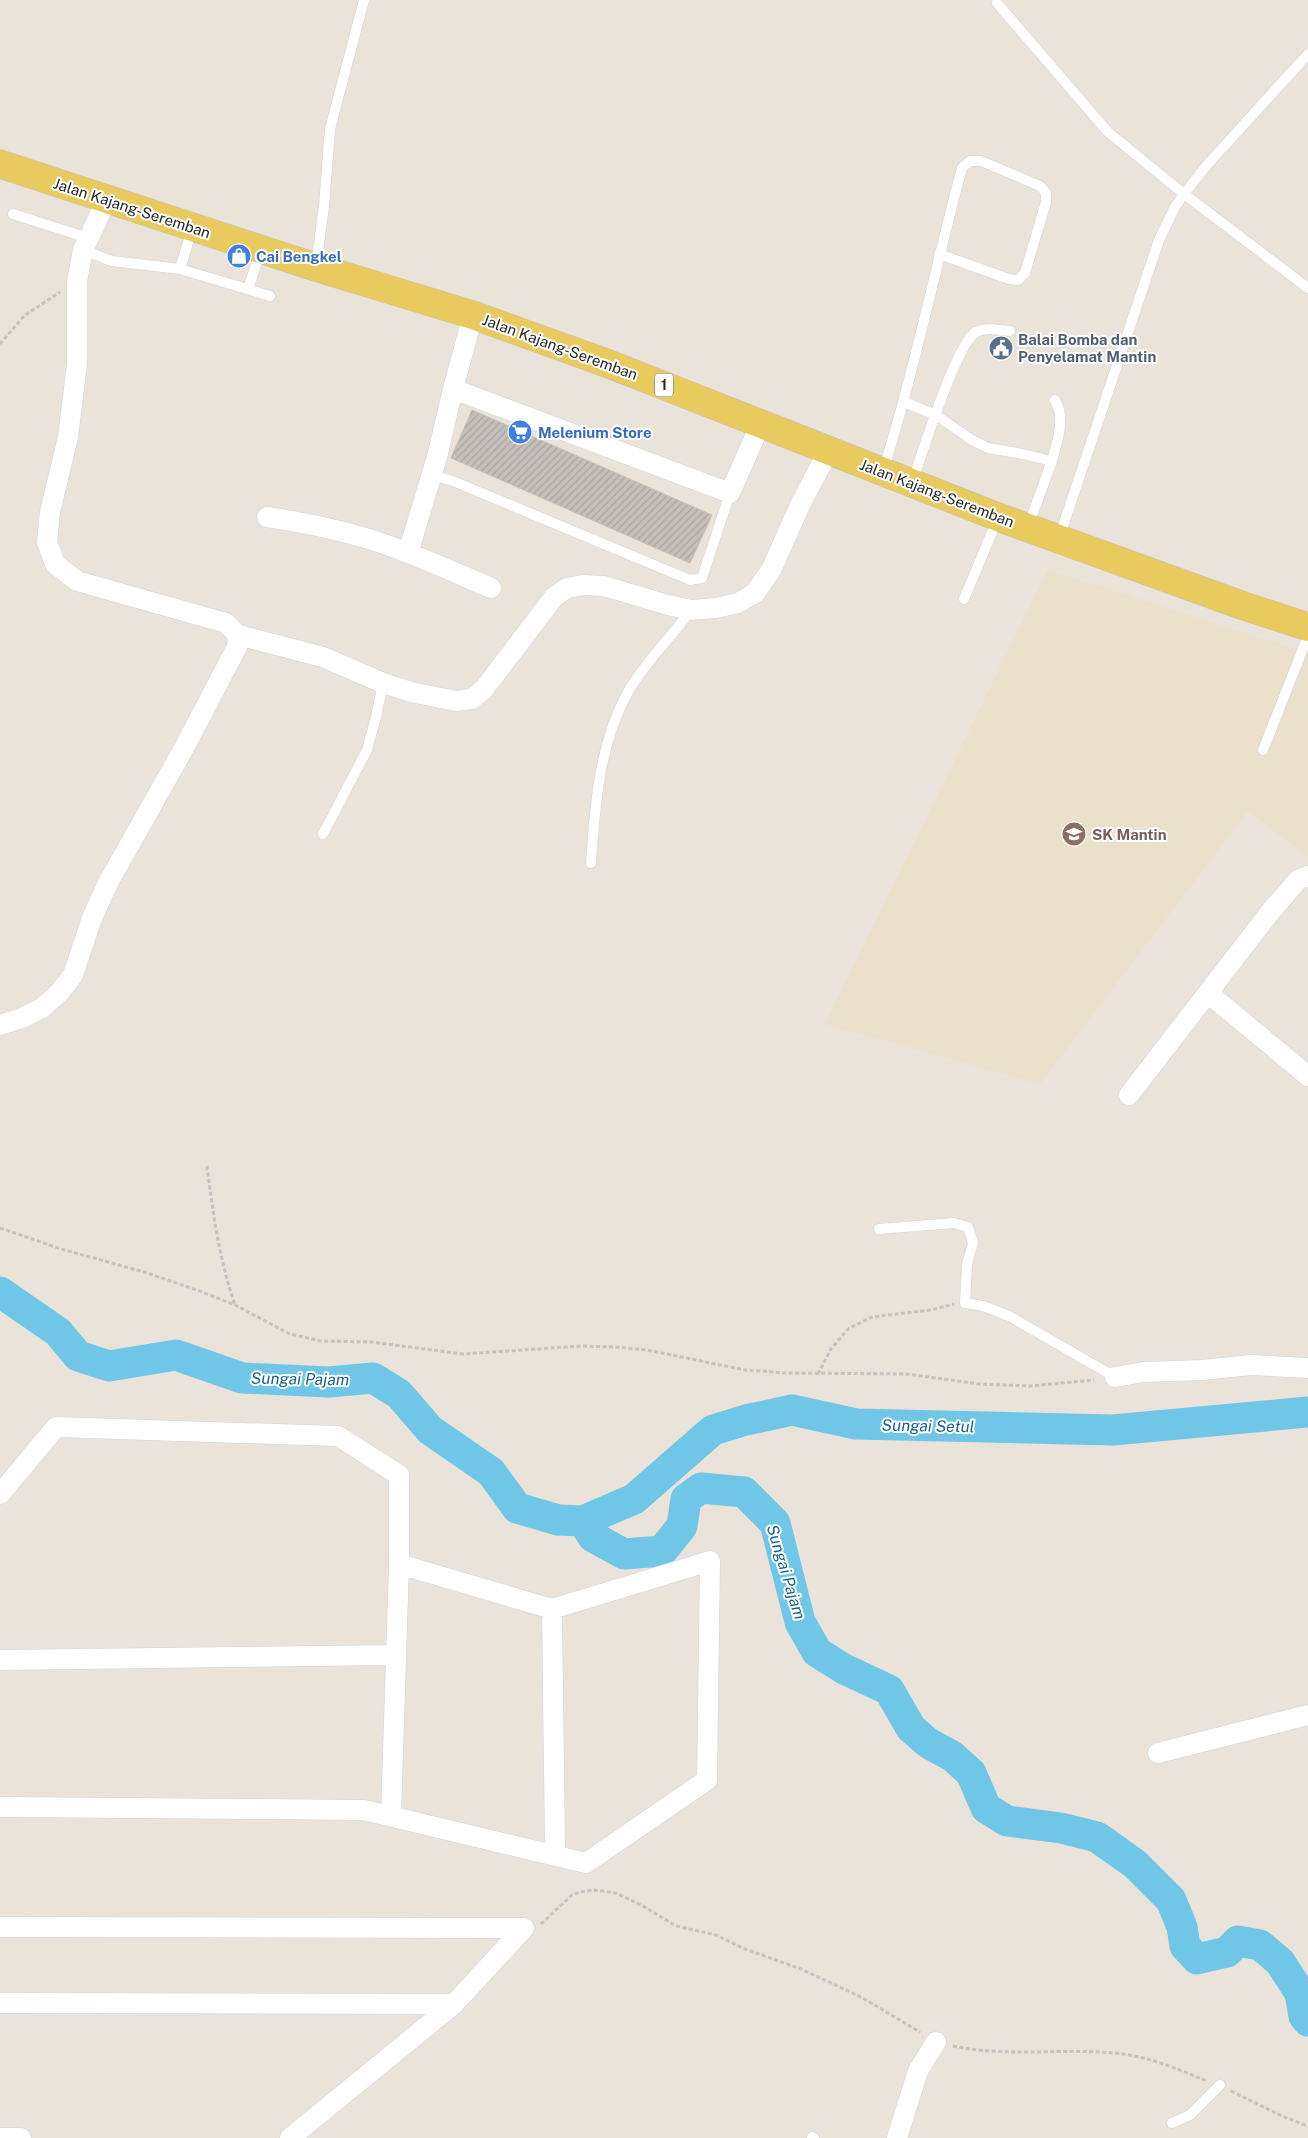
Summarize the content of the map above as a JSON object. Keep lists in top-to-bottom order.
{
  "streets": {
    "main road": ["Jalan Kajang-Seremban", "1"]
  },
  "water": ["Sungai Pajam", "Sungai Setul"],
  "places": {
    "shop": ["Cai Bengkel"],
    "public building": ["Balai Bomba dan Penyelamat Mantin"],
    "supermarket": ["Melenium Store"],
    "school or university": ["SK Mantin"]
  }
}
